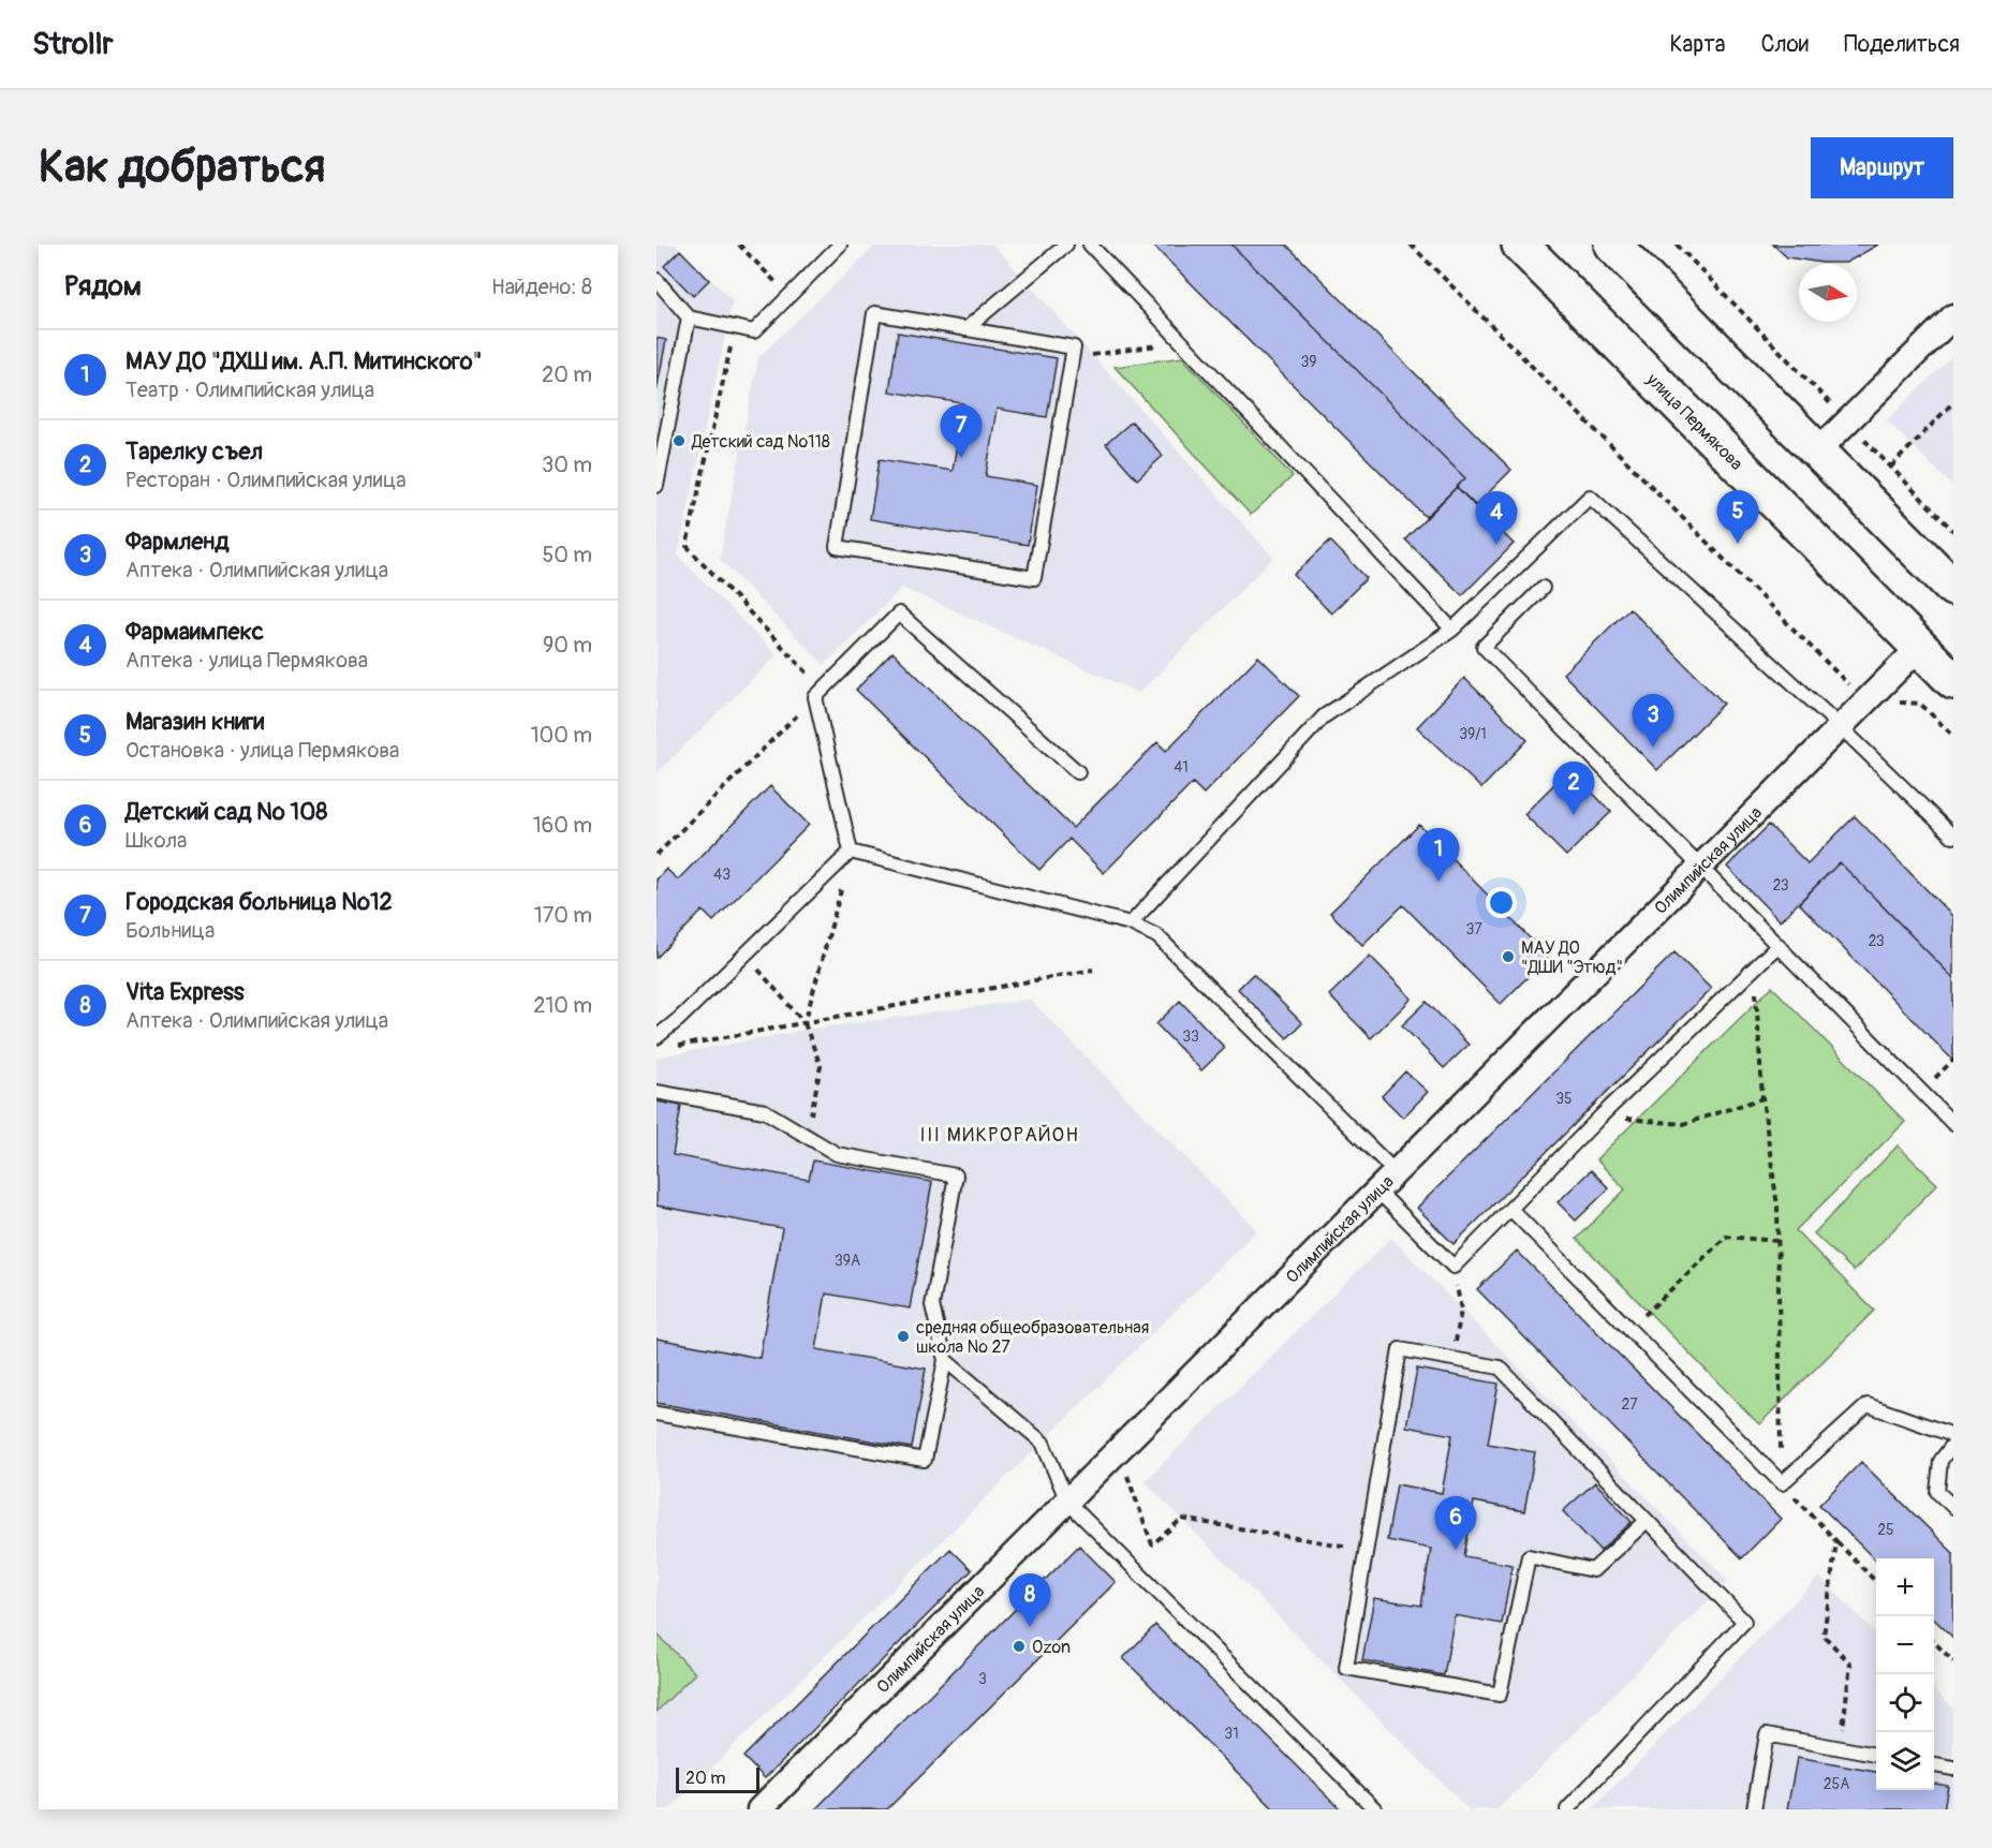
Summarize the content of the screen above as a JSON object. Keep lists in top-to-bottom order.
{
  "streets": {
    "main road": ["улица Пермякова"],
    "street": ["Олимпийская улица"]
  },
  "crossings": [
    ["улица Пермякова", "Олимпийская улица"]
  ],
  "districts": ["III МИКРОРАЙОН"],
  "places": [
    "Детский сад №118",
    "МАУ ДО \"ДШИ \"Этюд\"",
    "средняя общеобразовательная школа № 27",
    "Ozon"
  ],
  "house_numbers": [
    "39",
    "39/1",
    "41",
    "43",
    "23",
    "37",
    "23",
    "33",
    "35",
    "39А",
    "27",
    "25",
    "3",
    "31",
    "25А"
  ],
  "scale_bar": "20 m",
  "north": "right",
  "page": {
    "header": "Strollr",
    "nav": ["Карта", "Слои", "Поделиться"],
    "buttons": "Маршрут",
    "title": "Как добраться",
    "heading": ["Рядом", "Найдено: 8"],
    "list": [
      {
        "mark": "1",
        "name": "МАУ ДО \"ДХШ им. А.П. Митинского\"",
        "note": "Театр · Олимпийская улица",
        "value": "20 m"
      },
      {
        "mark": "2",
        "name": "Тарелку съел",
        "note": "Ресторан · Олимпийская улица",
        "value": "30 m"
      },
      {
        "mark": "3",
        "name": "Фармленд",
        "note": "Аптека · Олимпийская улица",
        "value": "50 m"
      },
      {
        "mark": "4",
        "name": "Фармаимпекс",
        "note": "Аптека · улица Пермякова",
        "value": "90 m"
      },
      {
        "mark": "5",
        "name": "Магазин книги",
        "note": "Остановка · улица Пермякова",
        "value": "100 m"
      },
      {
        "mark": "6",
        "name": "Детский сад № 108",
        "note": "Школа",
        "value": "160 m"
      },
      {
        "mark": "7",
        "name": "Городская больница №12",
        "note": "Больница",
        "value": "170 m"
      },
      {
        "mark": "8",
        "name": "Vita Express",
        "note": "Аптека · Олимпийская улица",
        "value": "210 m"
      }
    ],
    "pins": [
      "7",
      "5",
      "4",
      "3",
      "2",
      "1",
      "6",
      "8"
    ],
    "map_buttons": ["+", "−"],
    "scale": "20 m"
  }
}
